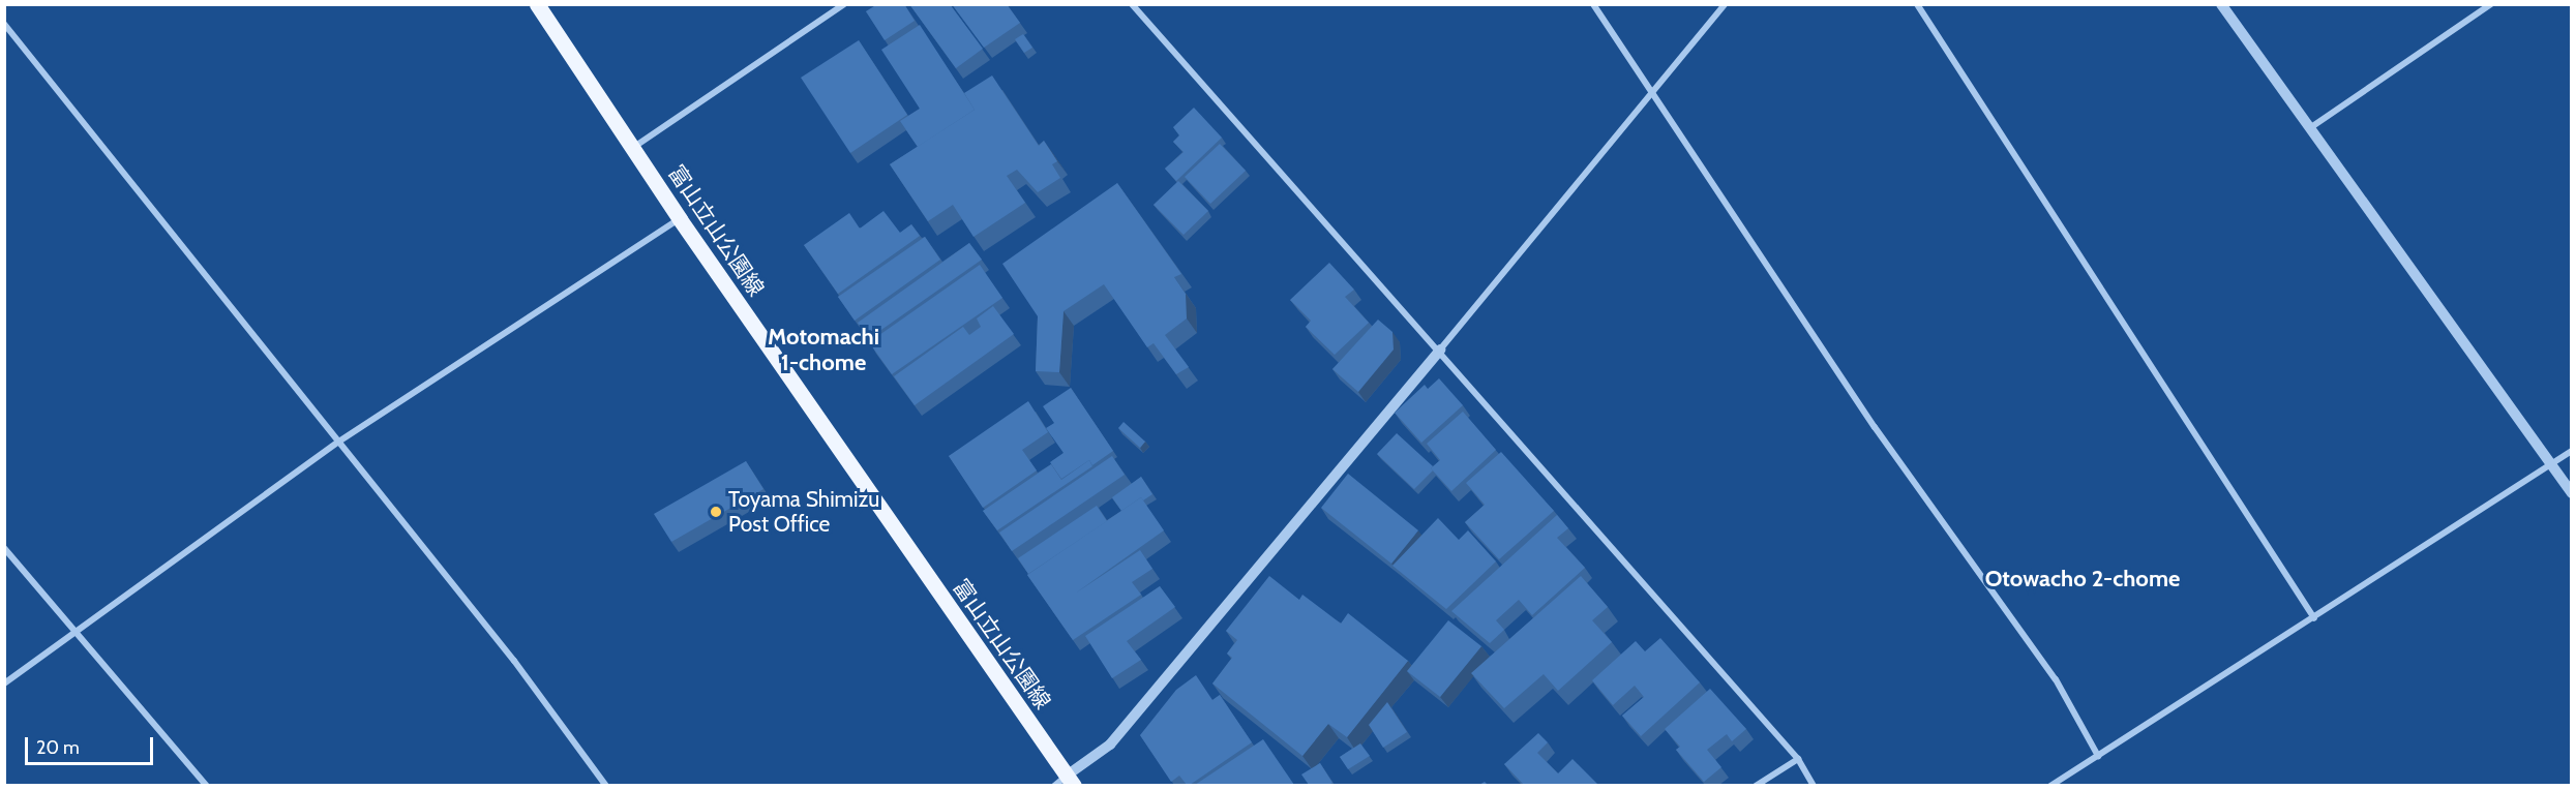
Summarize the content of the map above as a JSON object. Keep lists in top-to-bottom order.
{
  "streets": {
    "main road": ["富山立山公園線"]
  },
  "districts": ["Motomachi 1-chome", "Otowacho 2-chome"],
  "places": ["Toyama Shimizu Post Office"],
  "scale_bar": "20 m"
}
